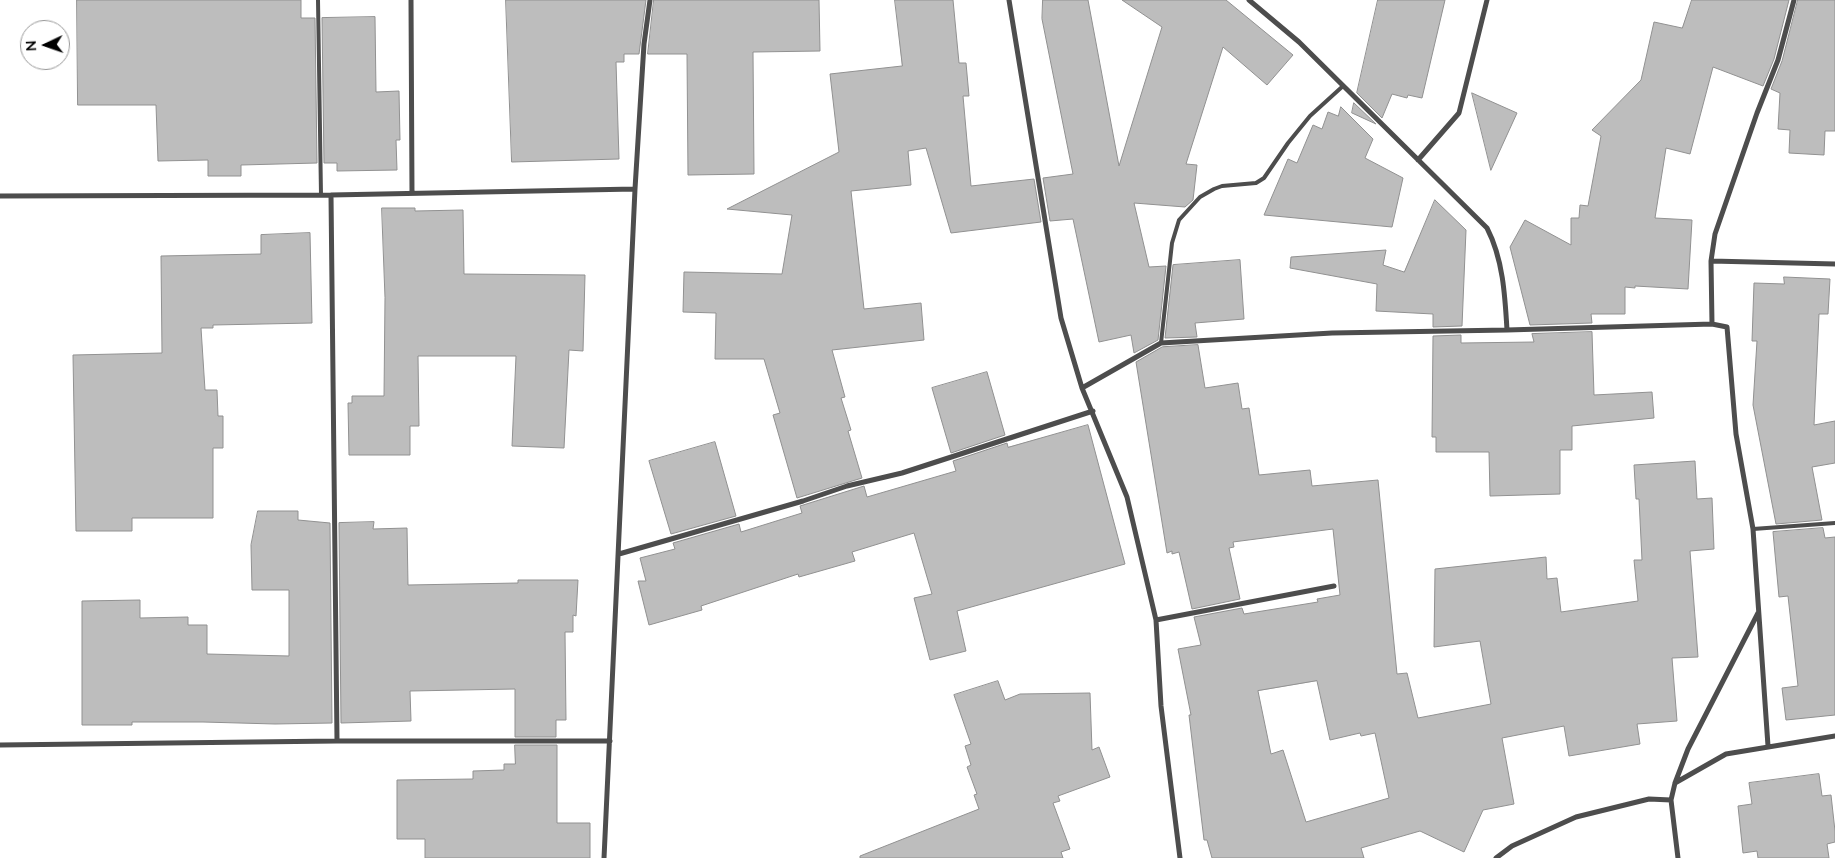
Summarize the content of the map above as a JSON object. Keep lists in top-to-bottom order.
{
  "north": "left"
}
